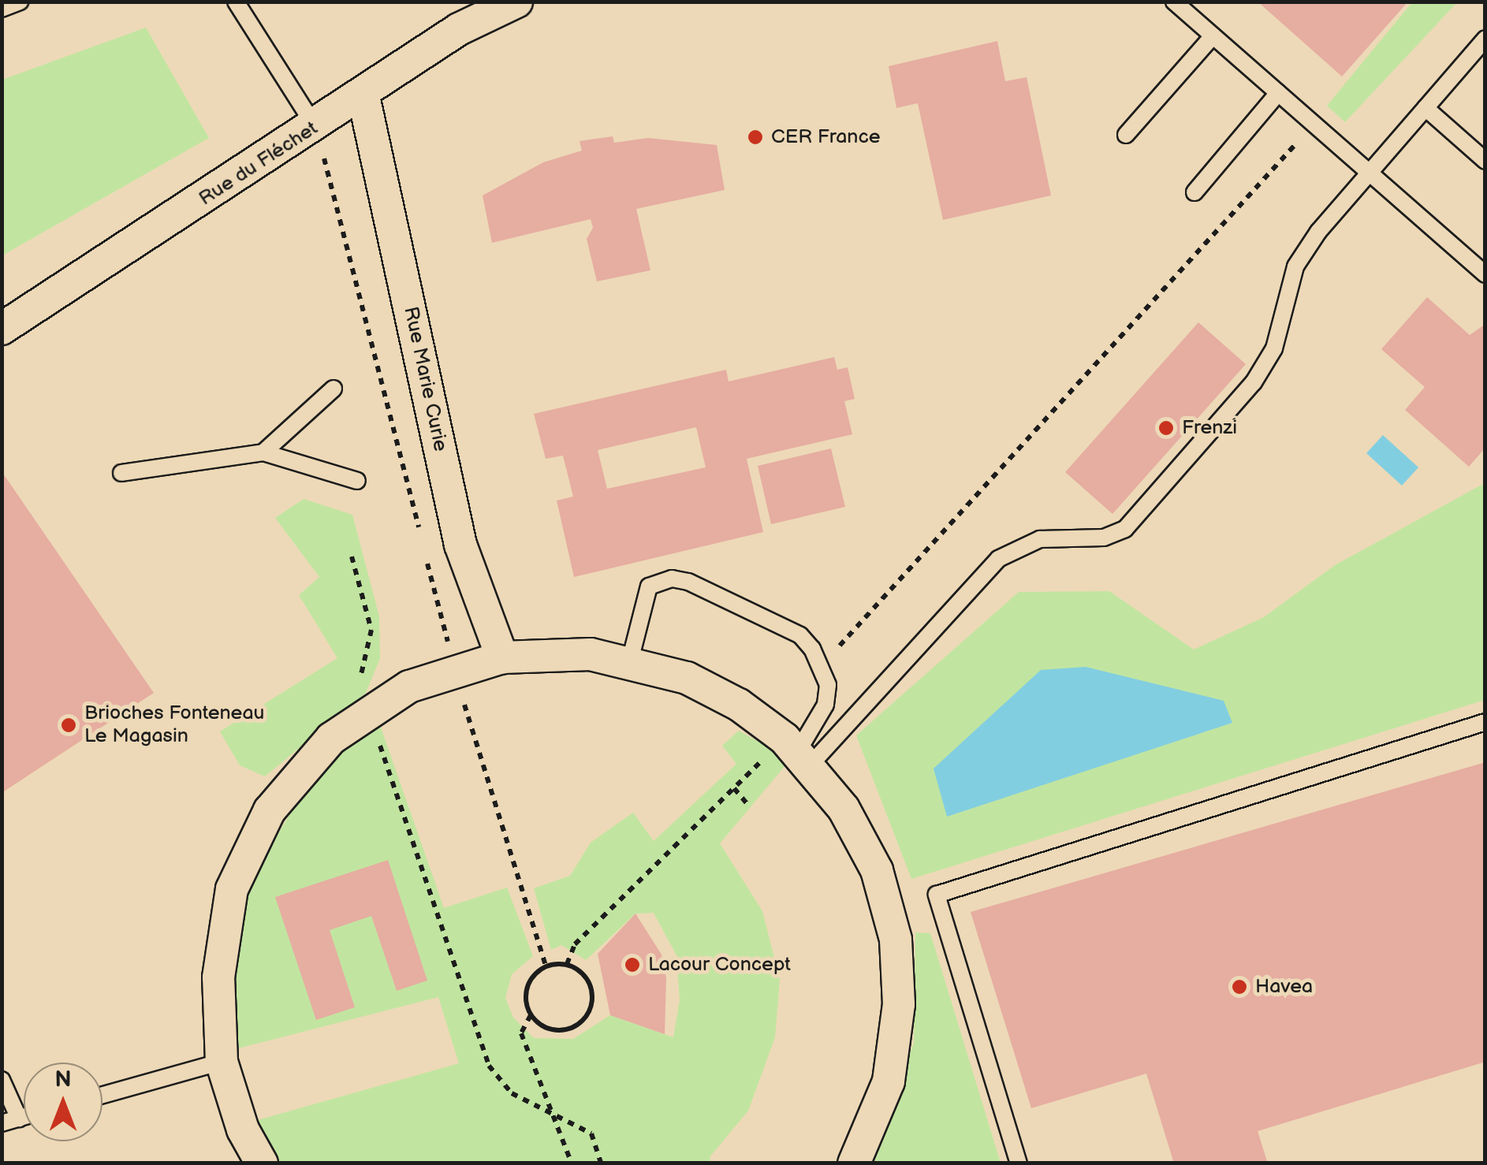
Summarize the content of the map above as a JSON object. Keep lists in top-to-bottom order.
{
  "streets": {
    "street": ["Rue du Fléchet", "Rue Marie Curie"]
  },
  "crossings": [
    ["Rue du Fléchet", "Rue Marie Curie"]
  ],
  "places": [
    "CER France",
    "Frenzi",
    "Brioches Fonteneau Le Magasin",
    "Lacour Concept",
    "Havea"
  ],
  "north": "top"
}
